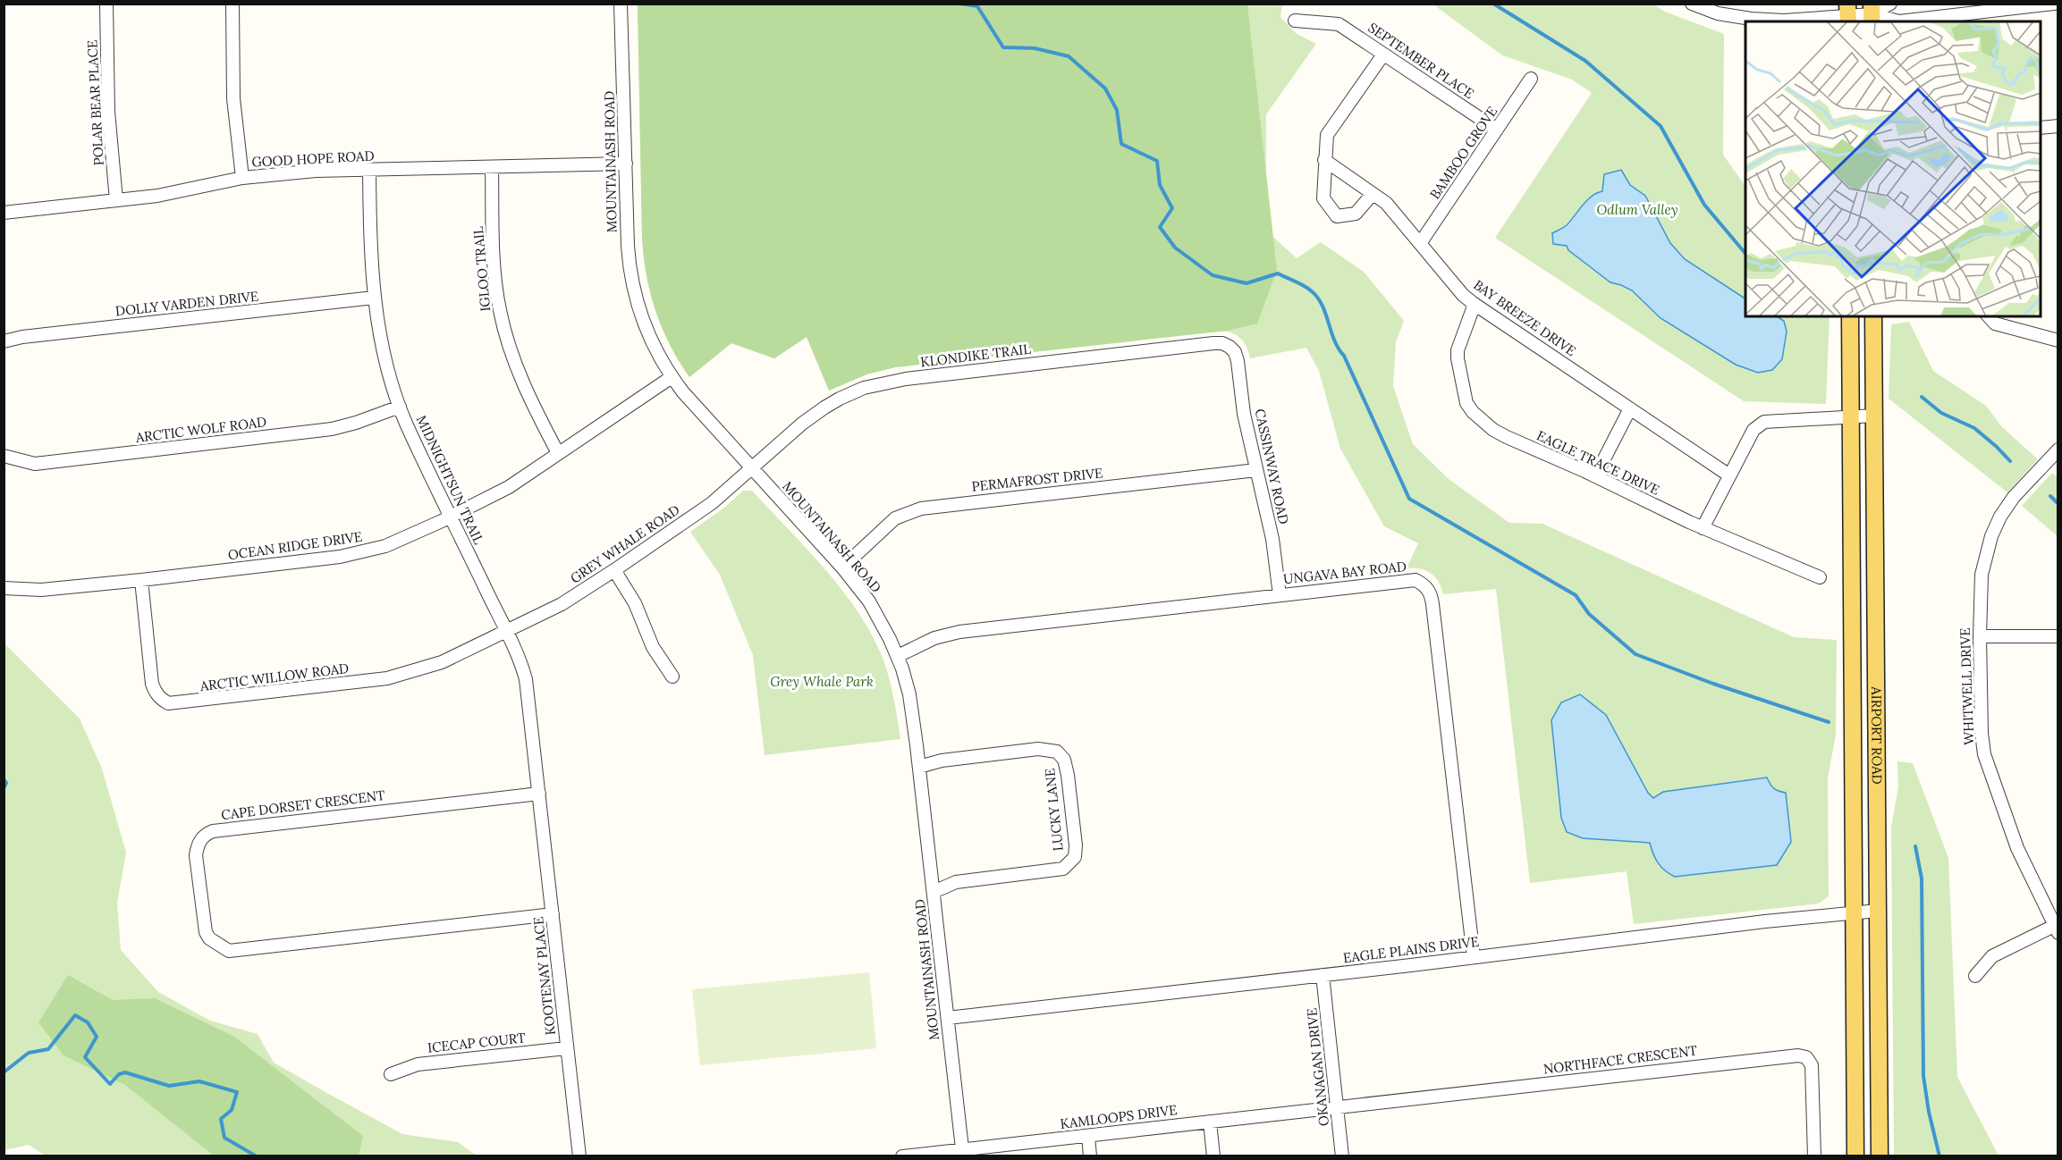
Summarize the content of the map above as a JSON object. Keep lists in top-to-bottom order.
{
  "streets": {
    "main road": ["AIRPORT ROAD"],
    "street": [
      "SEPTEMBER PLACE",
      "POLAR BEAR PLACE",
      "BAMBOO GROVE",
      "GOOD HOPE ROAD",
      "MOUNTAINASH ROAD",
      "IGLOO TRAIL",
      "DOLLY VARDEN DRIVE",
      "BAY BREEZE DRIVE",
      "KLONDIKE TRAIL",
      "ARCTIC WOLF ROAD",
      "EAGLE TRACE DRIVE",
      "CASSINWAY ROAD",
      "MIDNIGHTSUN TRAIL",
      "PERMAFROST DRIVE",
      "GREY WHALE ROAD",
      "OCEAN RIDGE DRIVE",
      "UNGAVA BAY ROAD",
      "ARCTIC WILLOW ROAD",
      "WHITWELL DRIVE",
      "CAPE DORSET CRESCENT",
      "LUCKY LANE",
      "EAGLE PLAINS DRIVE",
      "KOOTENAY PLACE",
      "ICECAP COURT",
      "NORTHFACE CRESCENT",
      "OKANAGAN DRIVE",
      "KAMLOOPS DRIVE"
    ]
  },
  "crossings": [
    ["SEPTEMBER PLACE", "BAMBOO GROVE"],
    ["POLAR BEAR PLACE", "GOOD HOPE ROAD"],
    ["BAMBOO GROVE", "BAY BREEZE DRIVE"],
    ["GOOD HOPE ROAD", "MOUNTAINASH ROAD"],
    ["GOOD HOPE ROAD", "IGLOO TRAIL"],
    ["GOOD HOPE ROAD", "MIDNIGHTSUN TRAIL"],
    ["MOUNTAINASH ROAD", "KLONDIKE TRAIL"],
    ["MOUNTAINASH ROAD", "PERMAFROST DRIVE"],
    ["MOUNTAINASH ROAD", "GREY WHALE ROAD"],
    ["MOUNTAINASH ROAD", "OCEAN RIDGE DRIVE"],
    ["MOUNTAINASH ROAD", "UNGAVA BAY ROAD"],
    ["MOUNTAINASH ROAD", "LUCKY LANE"],
    ["MOUNTAINASH ROAD", "EAGLE PLAINS DRIVE"],
    ["MOUNTAINASH ROAD", "KAMLOOPS DRIVE"],
    ["IGLOO TRAIL", "OCEAN RIDGE DRIVE"],
    ["DOLLY VARDEN DRIVE", "MIDNIGHTSUN TRAIL"],
    ["BAY BREEZE DRIVE", "EAGLE TRACE DRIVE"],
    ["KLONDIKE TRAIL", "CASSINWAY ROAD"],
    ["KLONDIKE TRAIL", "GREY WHALE ROAD"],
    ["ARCTIC WOLF ROAD", "MIDNIGHTSUN TRAIL"],
    ["CASSINWAY ROAD", "PERMAFROST DRIVE"],
    ["CASSINWAY ROAD", "UNGAVA BAY ROAD"],
    ["MIDNIGHTSUN TRAIL", "GREY WHALE ROAD"],
    ["MIDNIGHTSUN TRAIL", "OCEAN RIDGE DRIVE"],
    ["MIDNIGHTSUN TRAIL", "ARCTIC WILLOW ROAD"],
    ["MIDNIGHTSUN TRAIL", "CAPE DORSET CRESCENT"],
    ["MIDNIGHTSUN TRAIL", "KOOTENAY PLACE"],
    ["GREY WHALE ROAD", "ARCTIC WILLOW ROAD"],
    ["OCEAN RIDGE DRIVE", "ARCTIC WILLOW ROAD"],
    ["UNGAVA BAY ROAD", "EAGLE PLAINS DRIVE"],
    ["AIRPORT ROAD", "EAGLE PLAINS DRIVE"],
    ["CAPE DORSET CRESCENT", "KOOTENAY PLACE"],
    ["EAGLE PLAINS DRIVE", "OKANAGAN DRIVE"],
    ["KOOTENAY PLACE", "ICECAP COURT"],
    ["NORTHFACE CRESCENT", "OKANAGAN DRIVE"],
    ["NORTHFACE CRESCENT", "KAMLOOPS DRIVE"],
    ["OKANAGAN DRIVE", "KAMLOOPS DRIVE"]
  ],
  "parks": ["Odlum Valley", "Grey Whale Park"]
}
